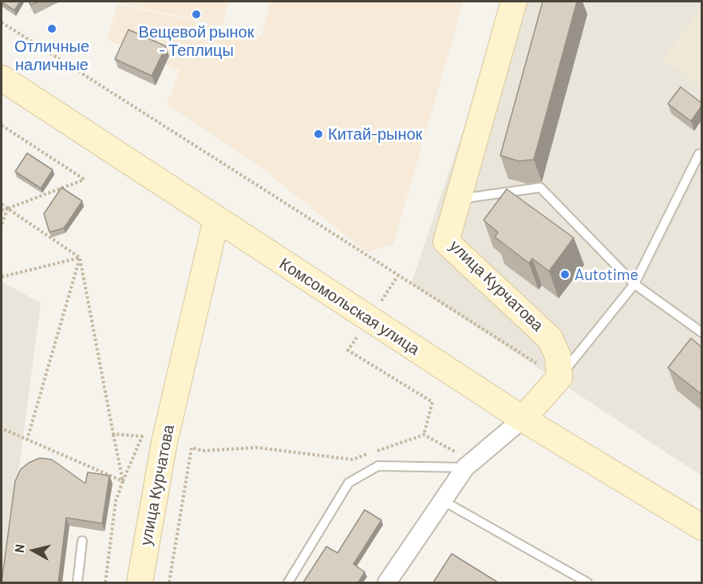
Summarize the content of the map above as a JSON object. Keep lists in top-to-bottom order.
{
  "streets": {
    "main road": ["улица Курчатова", "Комсомольская улица"]
  },
  "crossings": [
    ["улица Курчатова", "Комсомольская улица"]
  ],
  "places": [
    "Вещевой рынок - Теплицы",
    "Отличные наличные",
    "Китай-рынок",
    "Autotime"
  ],
  "north": "left"
}
